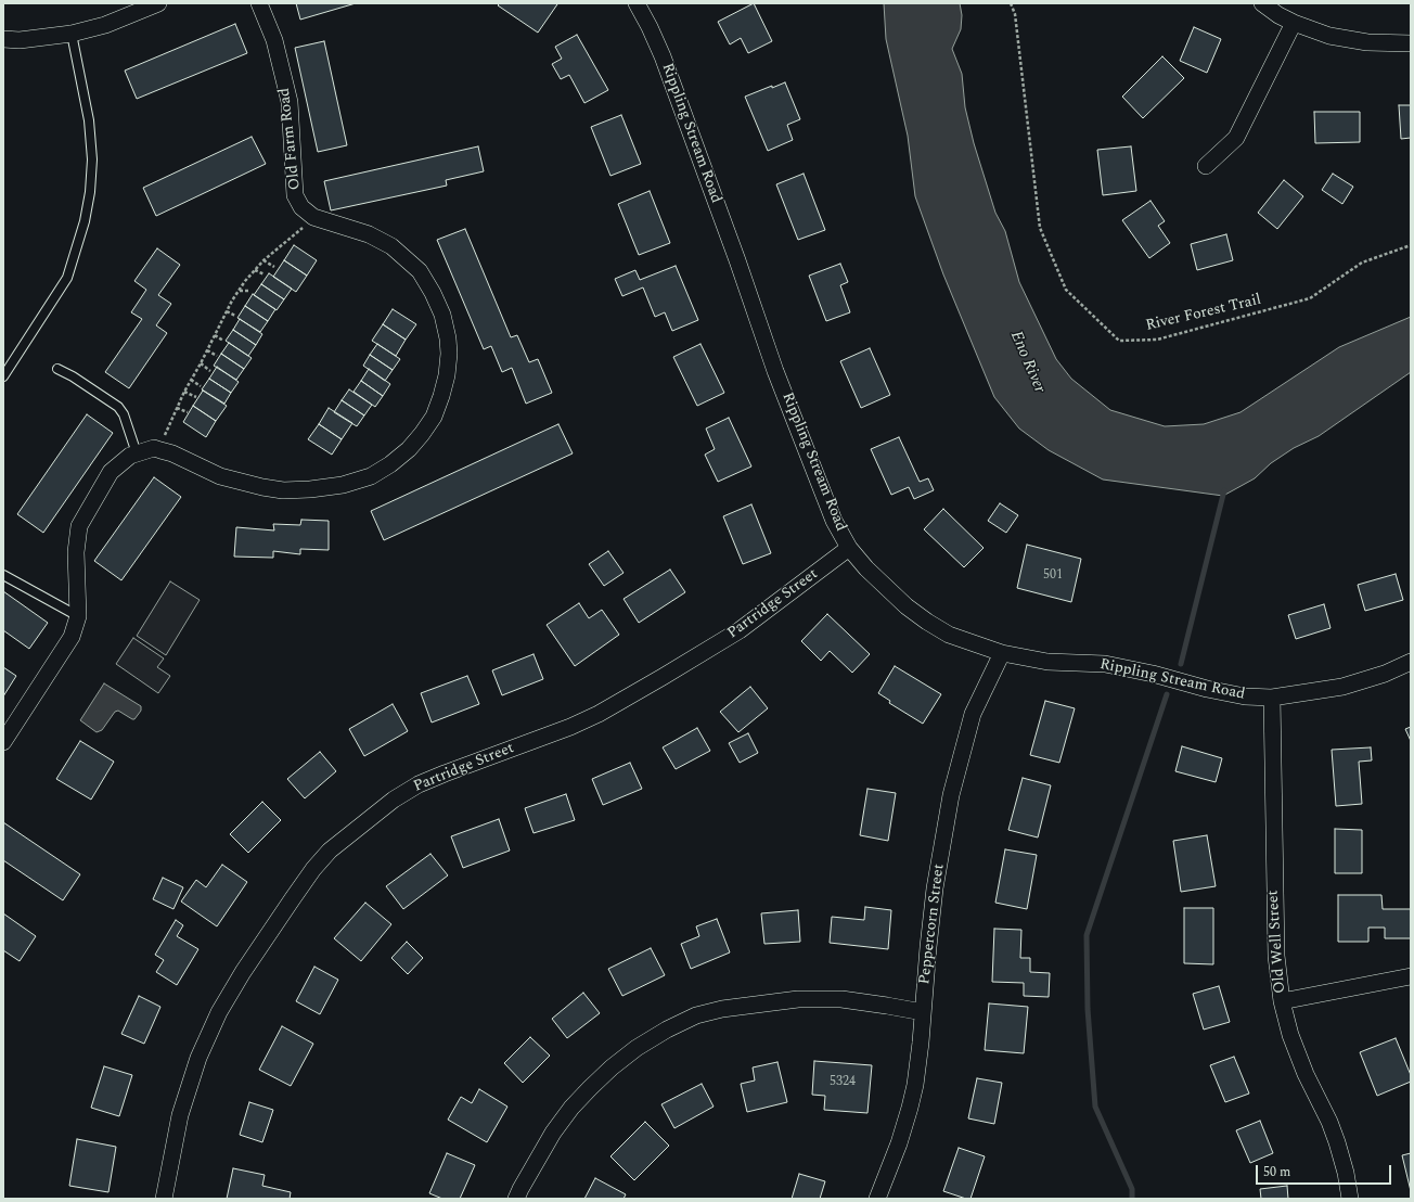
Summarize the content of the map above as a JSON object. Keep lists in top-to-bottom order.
{
  "streets": {
    "street": [
      "Rippling Stream Road",
      "Old Farm Road",
      "Partridge Street",
      "Peppercorn Street",
      "Old Well Street"
    ],
    "path": ["River Forest Trail"]
  },
  "crossings": [
    ["Rippling Stream Road", "Partridge Street"],
    ["Rippling Stream Road", "Peppercorn Street"],
    ["Rippling Stream Road", "Old Well Street"]
  ],
  "water": ["Eno River"],
  "house_numbers": ["501", "5324"],
  "scale_bar": "50 m"
}
